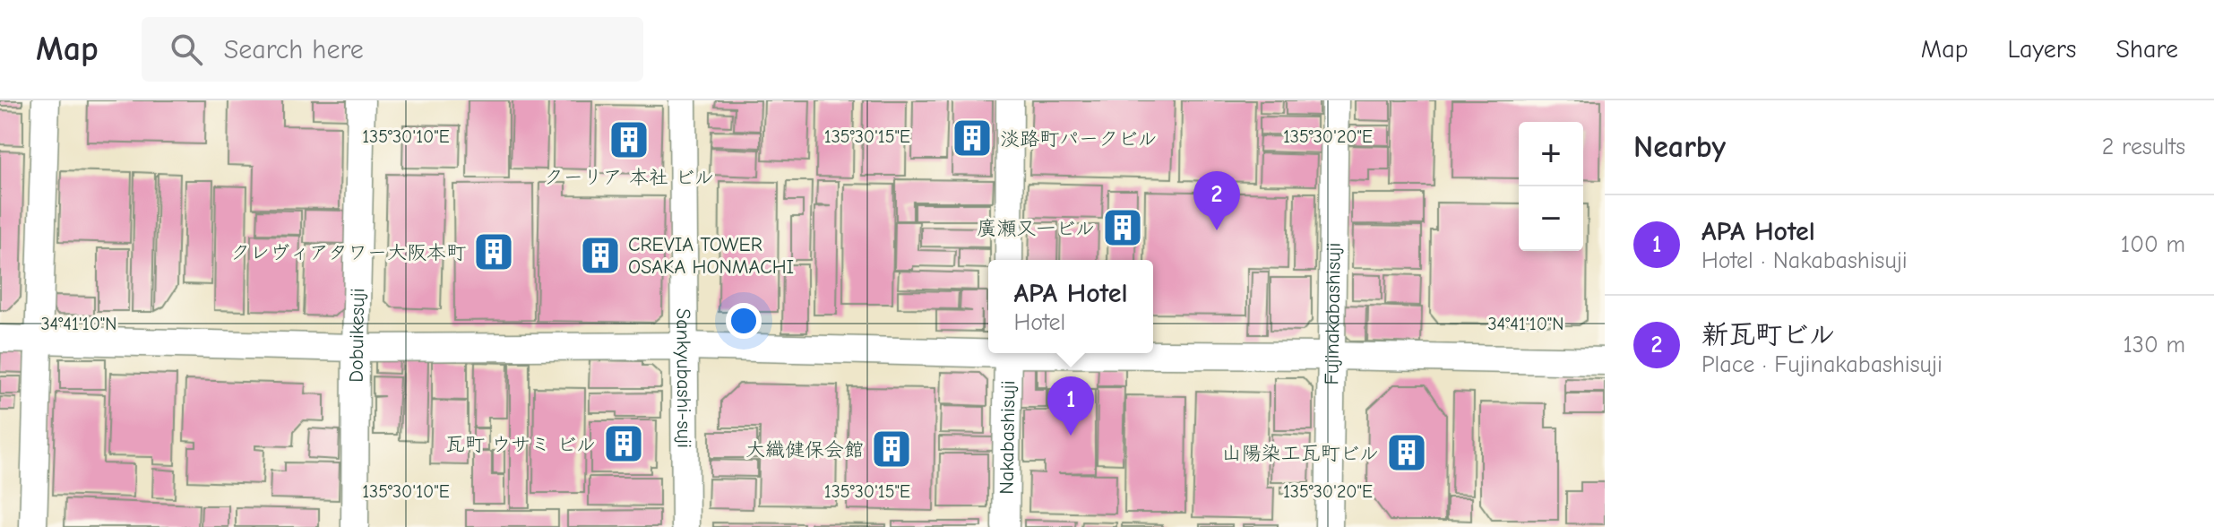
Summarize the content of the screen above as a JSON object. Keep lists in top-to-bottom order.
{
  "streets": {
    "street": [
      "Fujinakabashisuji",
      "Dobuikesuji",
      "Sankyubashi-suji",
      "Nakabashisuji"
    ]
  },
  "places": {
    "building": [
      "淡路町パークビル",
      "クーリア 本社 ビル",
      "廣瀬又一ビル",
      "クレヴィアタワー大阪本町",
      "CREVIA TOWER OSAKA HONMACHI",
      "瓦町 ウサミ ビル",
      "大織健保会館",
      "山陽染工瓦町ビル"
    ]
  },
  "page": {
    "header": "Map",
    "search": "Search here",
    "nav": ["Map", "Layers", "Share"],
    "heading": ["Nearby", "2 results"],
    "map_buttons": ["+", "−"],
    "pins": ["2", "1"],
    "list": [
      {
        "mark": "1",
        "name": "APA Hotel",
        "note": "Hotel · Nakabashisuji",
        "value": "100 m"
      },
      {
        "mark": "2",
        "name": "新瓦町ビル",
        "note": "Place · Fujinakabashisuji",
        "value": "130 m"
      }
    ],
    "popup": ["APA Hotel", "Hotel"]
  },
  "coordinates": [
    "135°30'10\"E",
    "135°30'15\"E",
    "135°30'20\"E",
    "34°41'10\"N"
  ]
}
